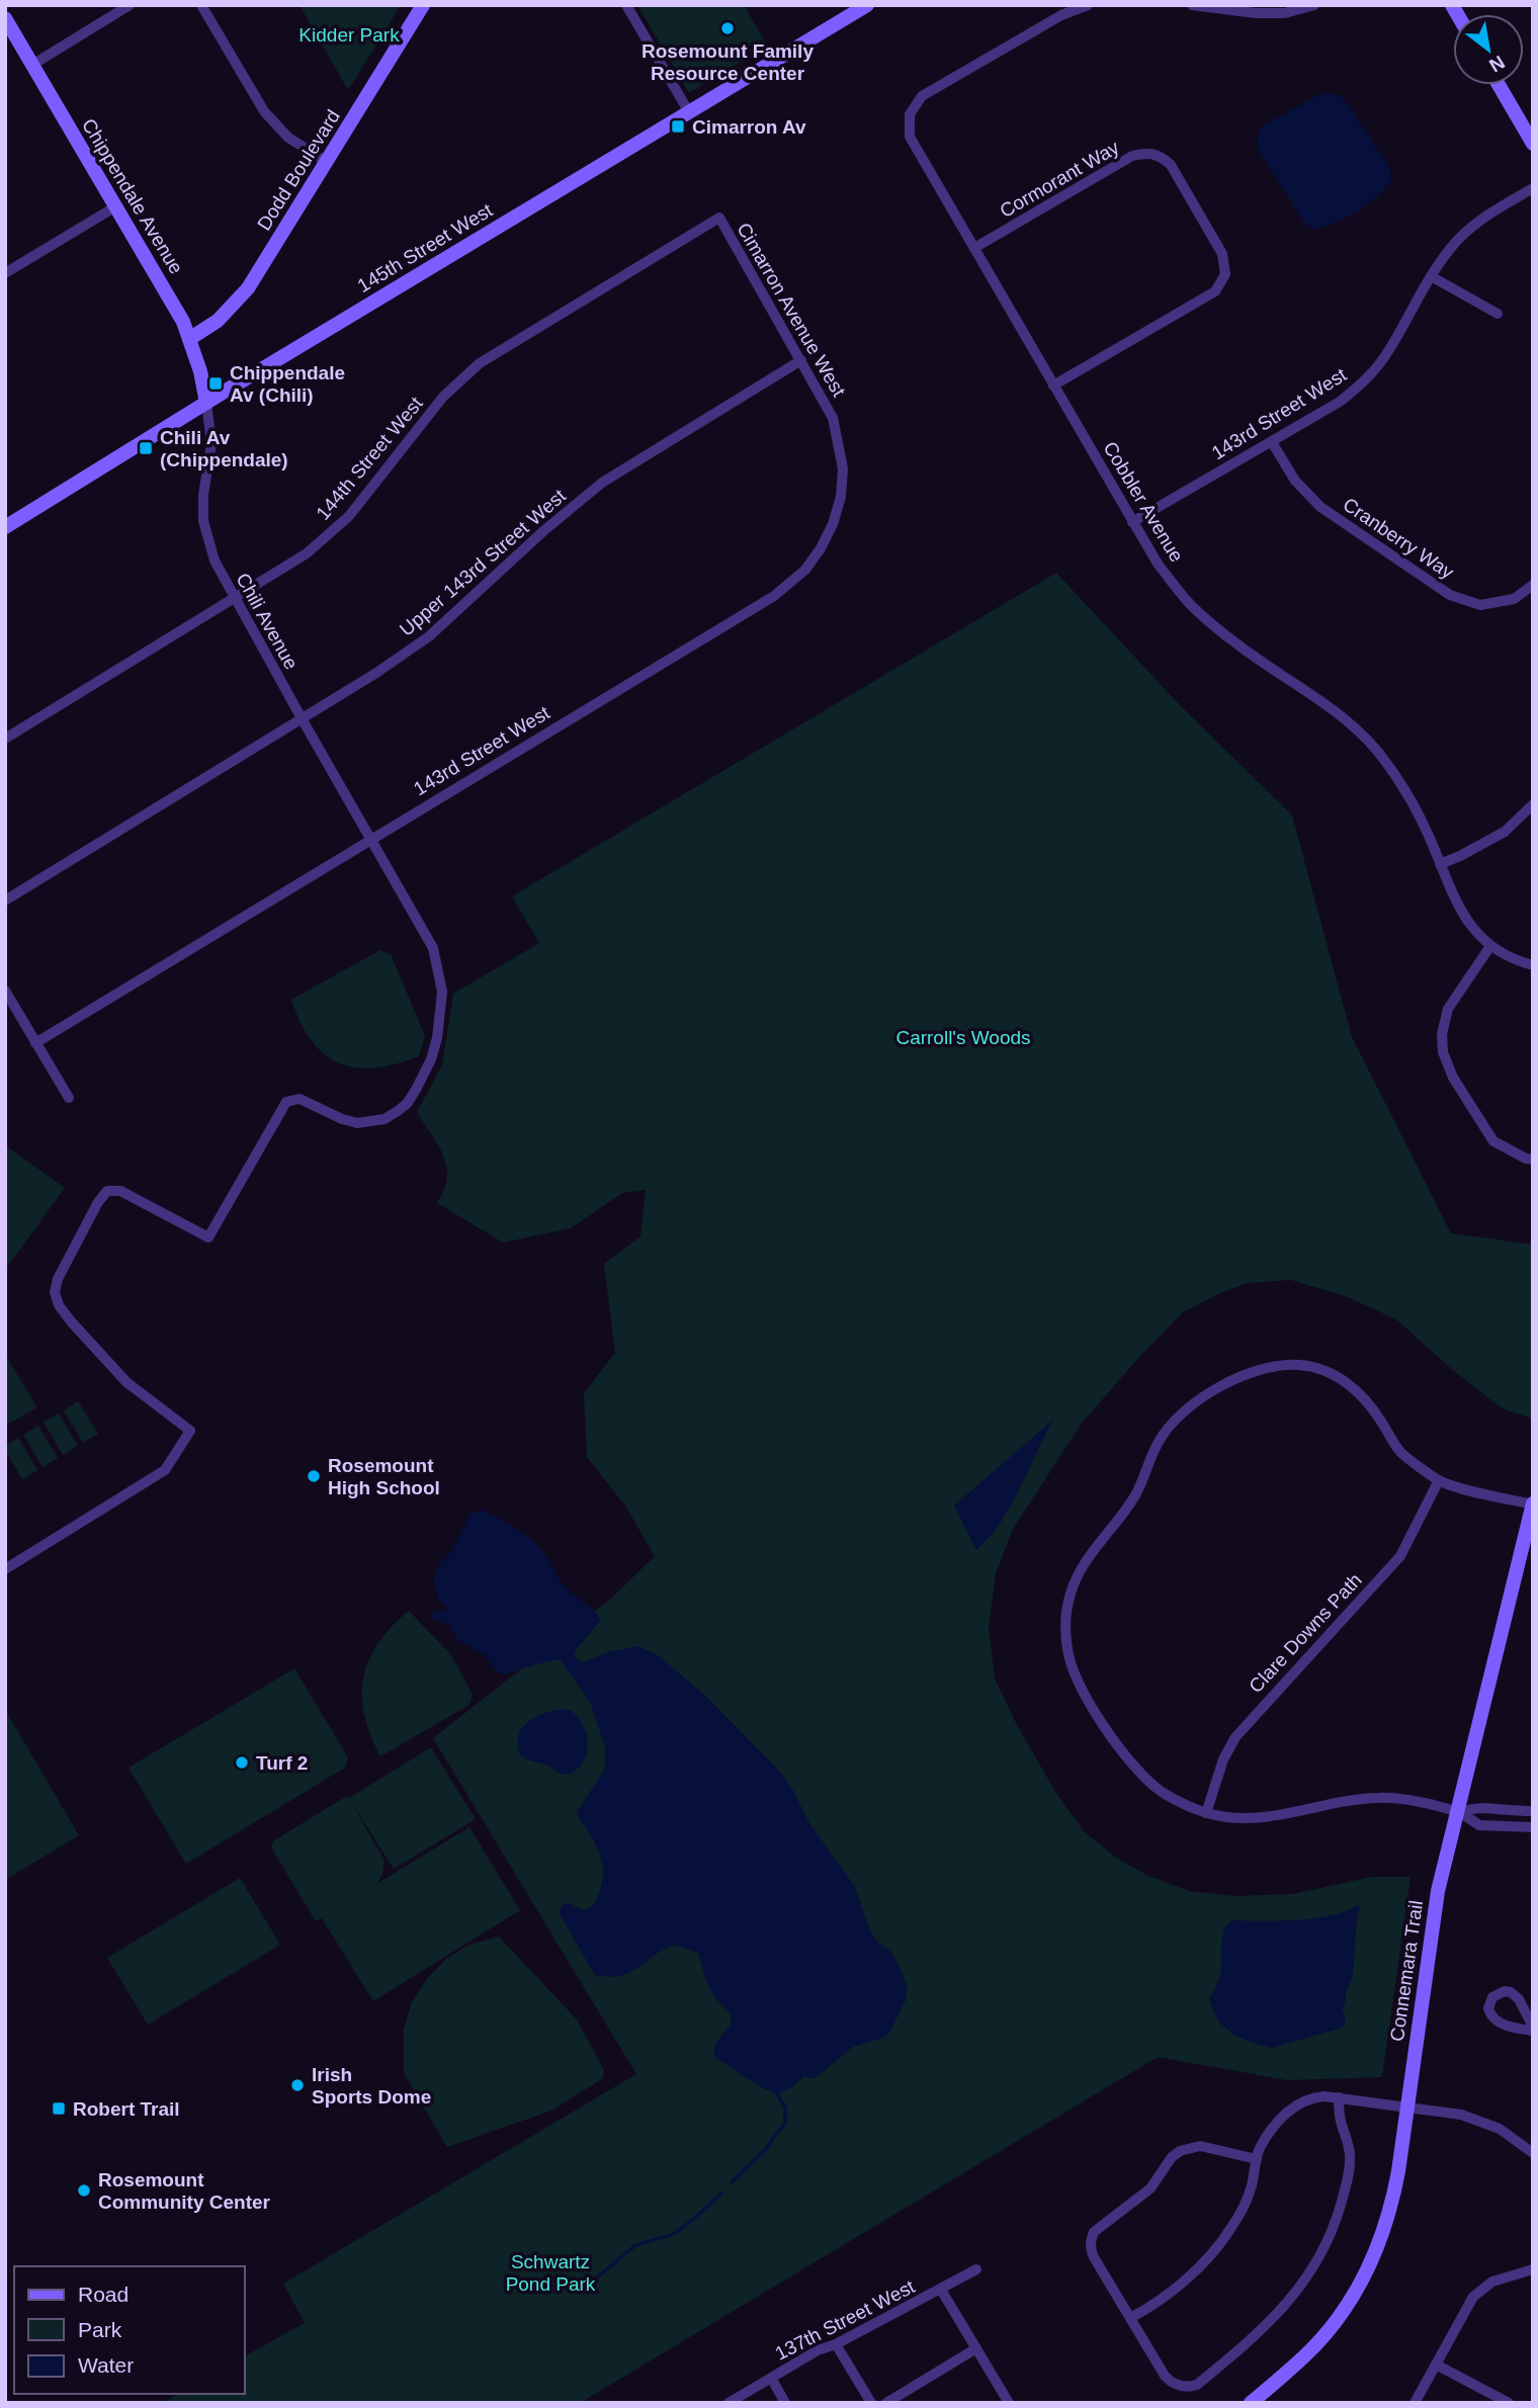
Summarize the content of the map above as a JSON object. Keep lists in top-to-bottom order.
{
  "streets": {
    "street": [
      "Dodd Boulevard",
      "Cormorant Way",
      "Chippendale Avenue",
      "145th Street West",
      "Cimarron Avenue West",
      "143rd Street West",
      "144th Street West",
      "Cobbler Avenue",
      "Cranberry Way",
      "Upper 143rd Street West",
      "Chili Avenue",
      "Clare Downs Path",
      "Connemara Trail",
      "137th Street West"
    ]
  },
  "crossings": [
    ["Dodd Boulevard", "Chippendale Avenue"],
    ["Cormorant Way", "Cobbler Avenue"],
    ["Chippendale Avenue", "145th Street West"],
    ["Chippendale Avenue", "Chili Avenue"],
    ["145th Street West", "Chili Avenue"],
    ["Cimarron Avenue West", "143rd Street West"],
    ["Cimarron Avenue West", "144th Street West"],
    ["Cimarron Avenue West", "Upper 143rd Street West"],
    ["143rd Street West", "Cobbler Avenue"],
    ["143rd Street West", "Cranberry Way"],
    ["143rd Street West", "Chili Avenue"],
    ["144th Street West", "Chili Avenue"],
    ["Upper 143rd Street West", "Chili Avenue"]
  ],
  "parks": ["Kidder Park", "Carroll's Woods", "Schwartz Pond Park"],
  "places": {
    "other": [
      "Rosemount Family Resource Center",
      "Rosemount High School",
      "Turf 2",
      "Irish Sports Dome",
      "Rosemount Community Center"
    ],
    "transit": [
      "Cimarron Av",
      "Chippendale Av (Chili)",
      "Chili Av (Chippendale)",
      "Robert Trail"
    ]
  },
  "legend": ["Road", "Park", "Water"],
  "north": "bottom right"
}
